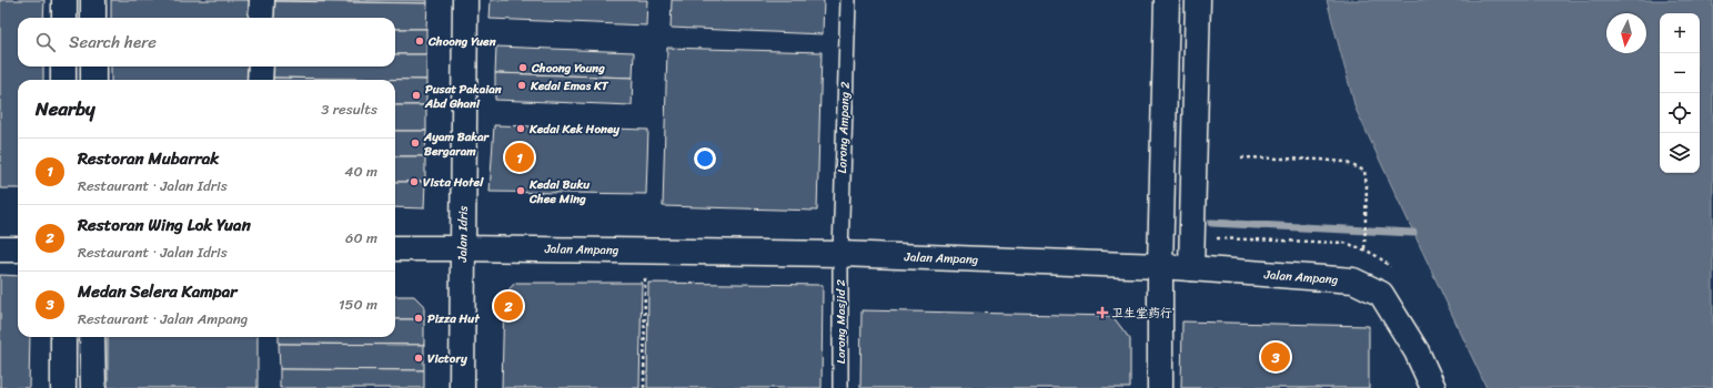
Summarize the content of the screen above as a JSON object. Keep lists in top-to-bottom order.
{
  "streets": {
    "main road": ["Jalan Idris", "Jalan Ampang"],
    "lane": ["Lorong Ampang 2", "Lorong Masjid 2"]
  },
  "crossings": [
    ["Lorong Ampang 2", "Jalan Ampang"],
    ["Lorong Ampang 2", "Lorong Masjid 2"],
    ["Jalan Idris", "Jalan Ampang"],
    ["Jalan Ampang", "Lorong Masjid 2"]
  ],
  "places": {
    "other": [
      "Choong Yuen",
      "Choong Young",
      "Kedai Emas KT",
      "Pusat Pakaian Abd Ghani",
      "Kedai Kek Honey",
      "Ayam Bakar Bergaram",
      "Vista Hotel",
      "Kedai Buku Chee Ming",
      "Pizza Hut",
      "Victory"
    ],
    "health": ["卫生堂药行"]
  },
  "north": "bottom",
  "page": {
    "map_buttons": ["+", "−"],
    "search": "Search here",
    "heading": ["Nearby", "3 results"],
    "list": [
      {
        "mark": "1",
        "name": "Restoran Mubarrak",
        "note": "Restaurant · Jalan Idris",
        "value": "40 m"
      },
      {
        "mark": "2",
        "name": "Restoran Wing Lok Yuan",
        "note": "Restaurant · Jalan Idris",
        "value": "60 m"
      },
      {
        "mark": "3",
        "name": "Medan Selera Kampar",
        "note": "Restaurant · Jalan Ampang",
        "value": "150 m"
      }
    ],
    "pins": ["1", "2", "3"]
  }
}
